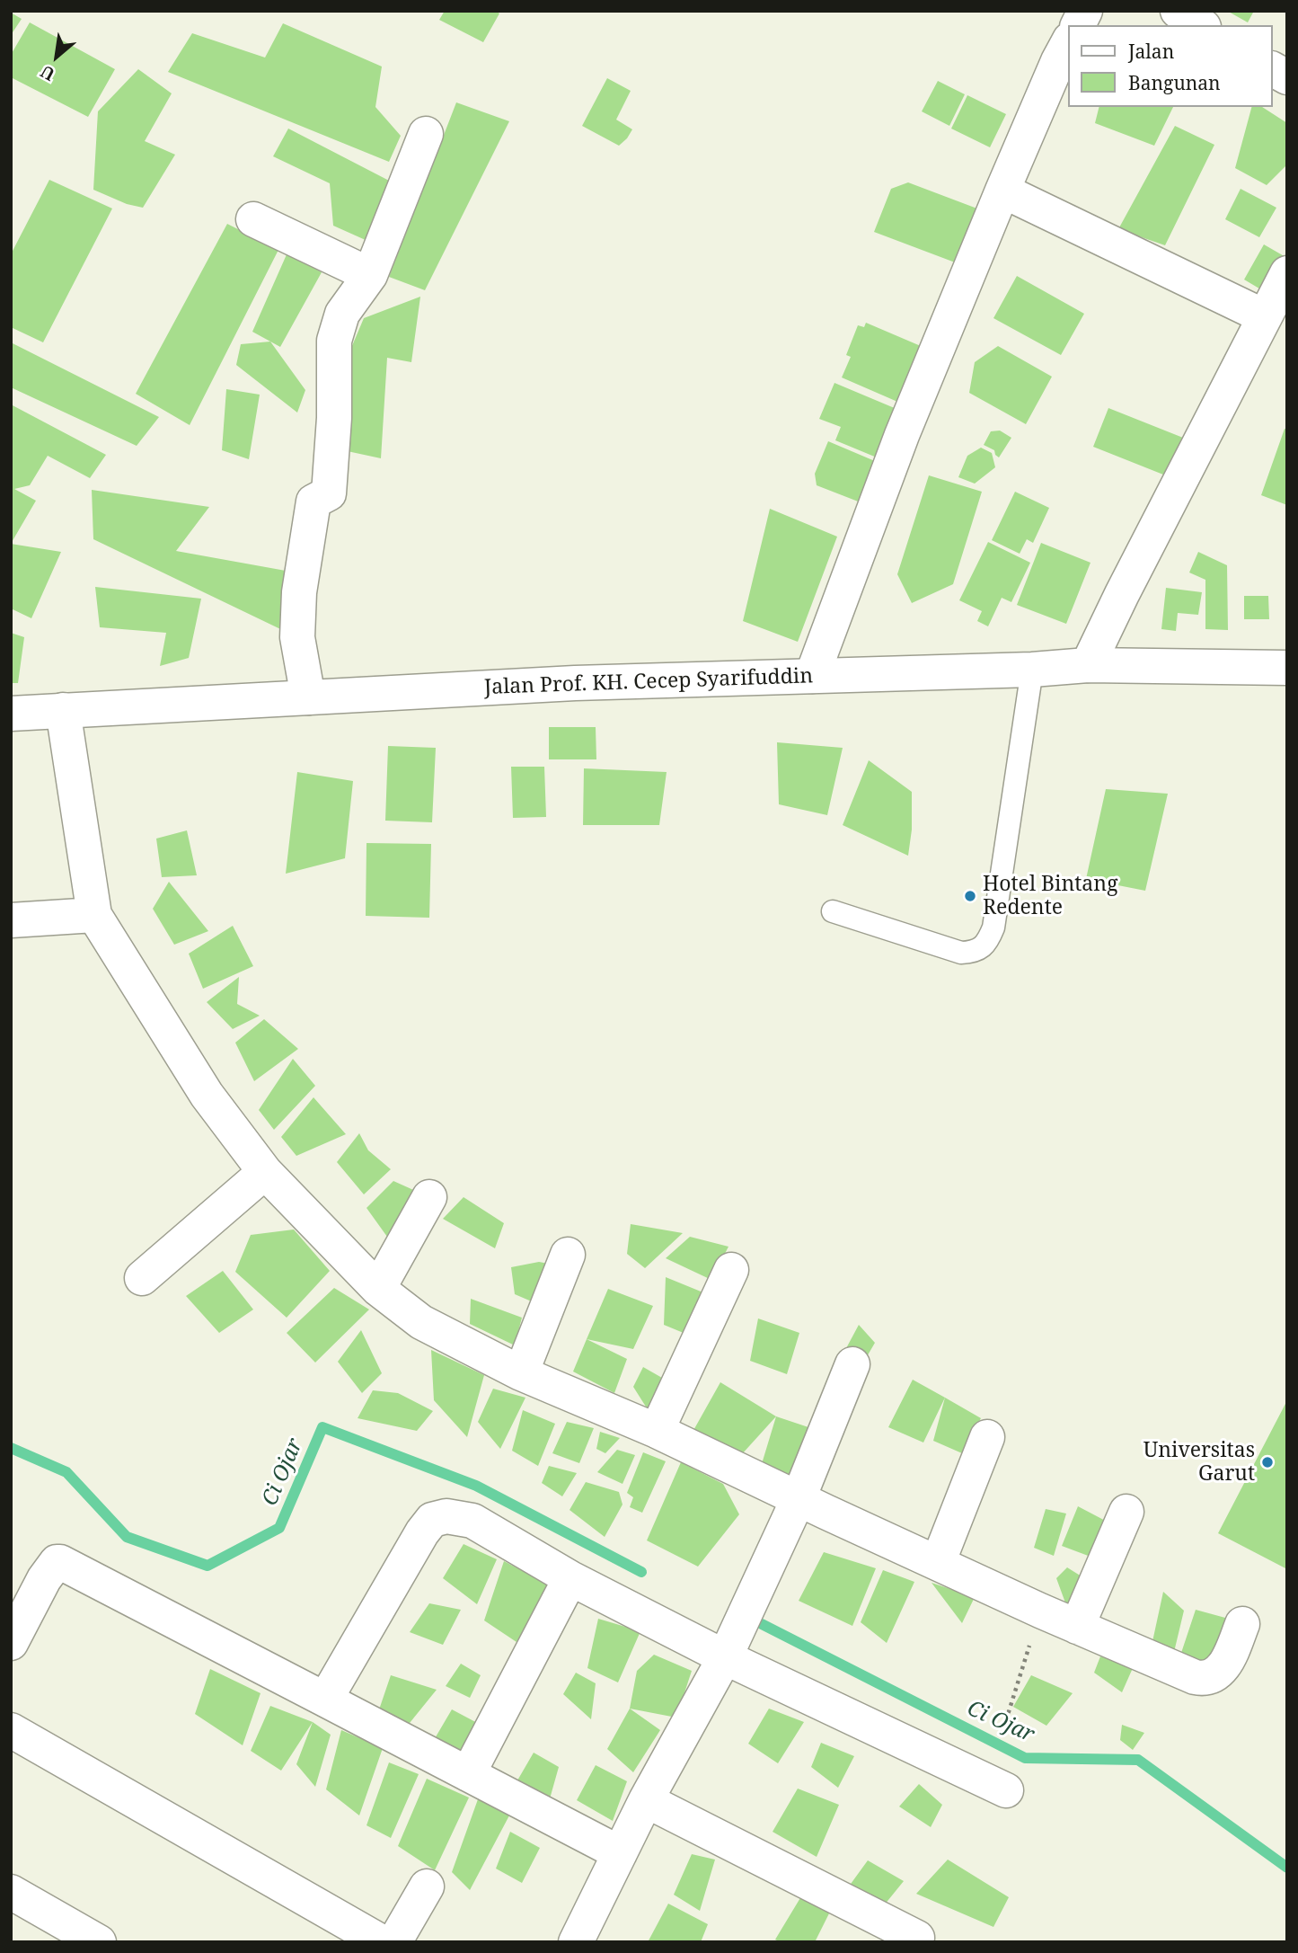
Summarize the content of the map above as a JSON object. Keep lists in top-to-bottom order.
{
  "streets": {
    "street": ["Jalan Prof. KH. Cecep Syarifuddin"]
  },
  "water": ["Ci Ojar"],
  "places": ["Hotel Bintang Redente", "Universitas Garut"],
  "legend": ["Jalan", "Bangunan"],
  "north": "bottom left"
}
